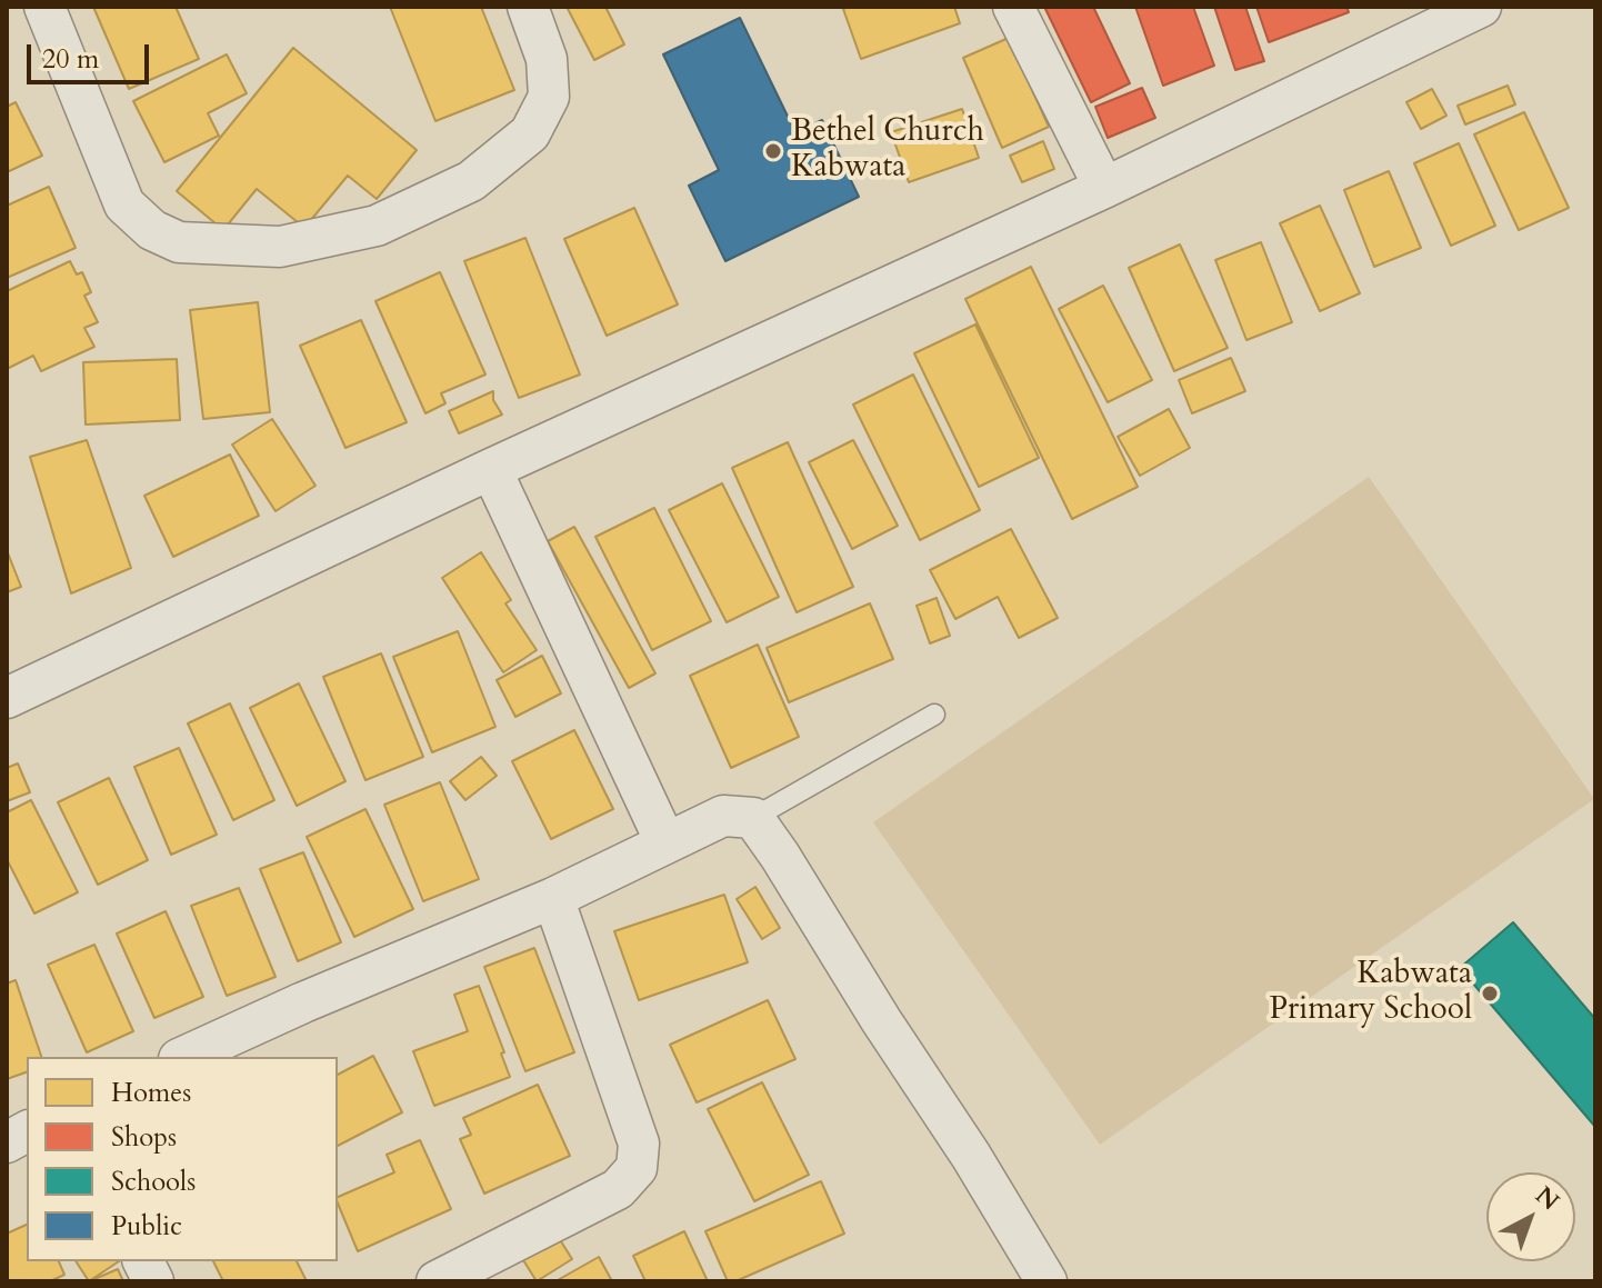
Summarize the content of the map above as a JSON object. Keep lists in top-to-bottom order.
{
  "places": ["Bethel Church Kabwata", "Kabwata Primary School"],
  "legend": [
    "Homes",
    "Shops",
    "Schools",
    "Public"
  ],
  "scale_bar": "20 m",
  "north": "top right"
}
